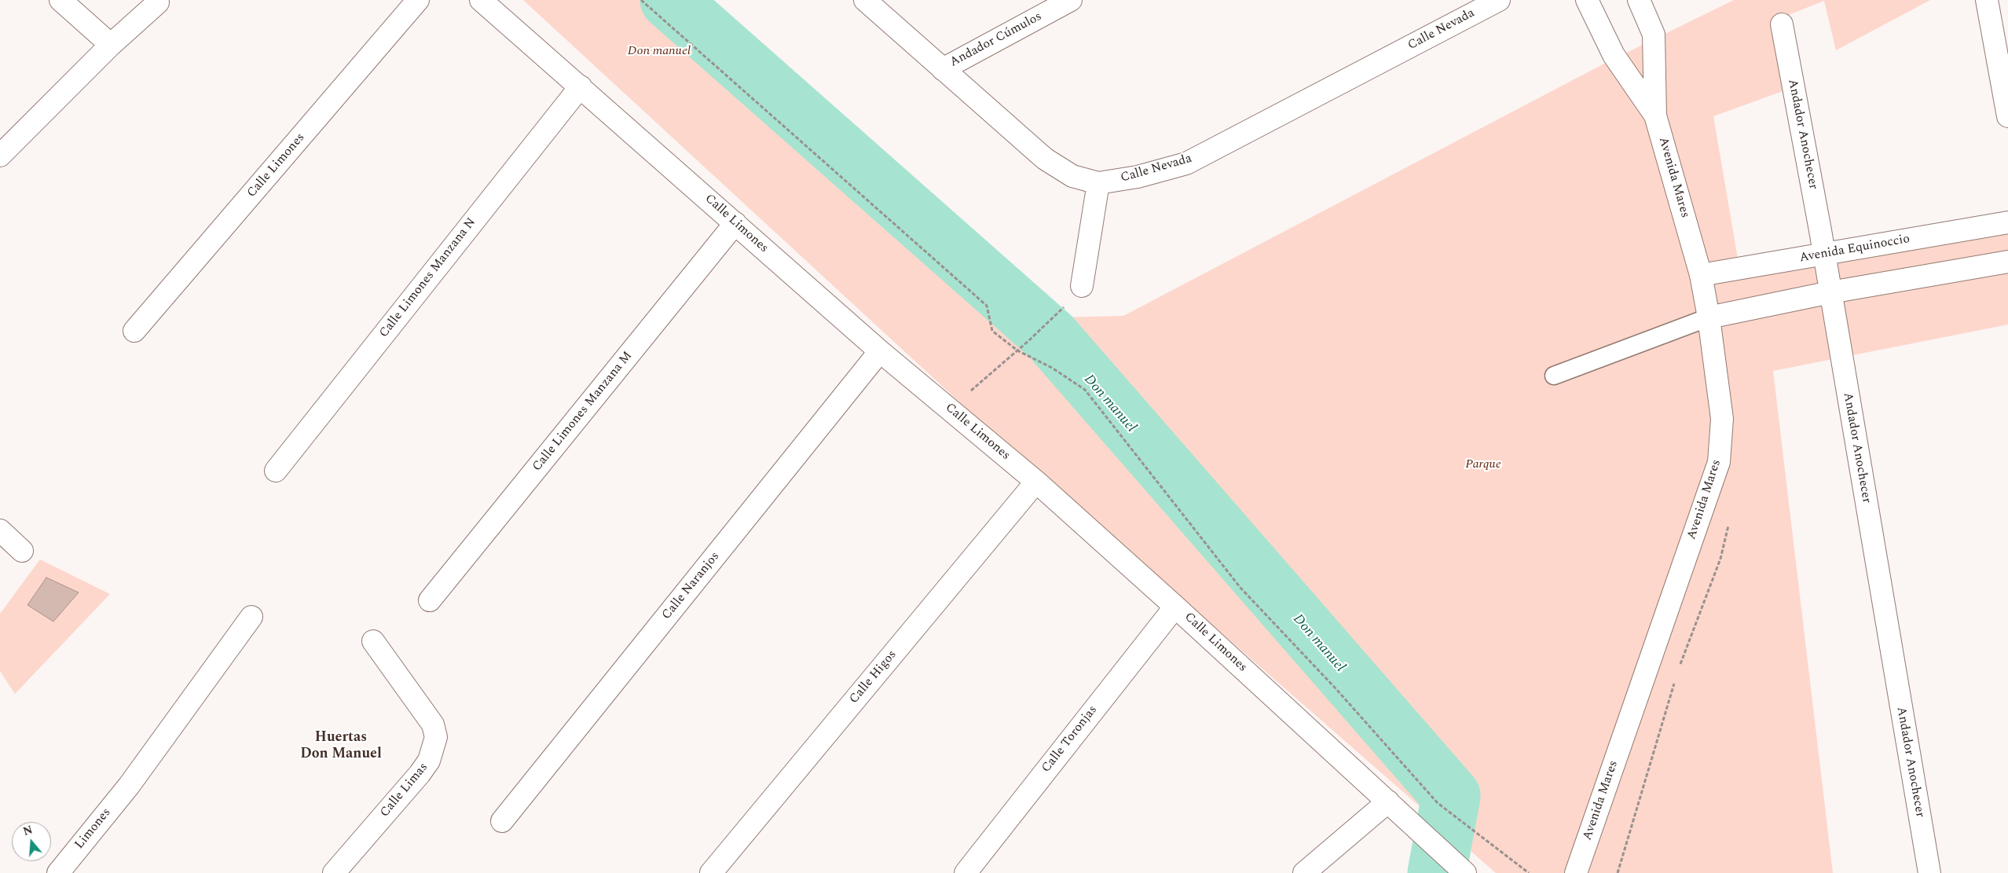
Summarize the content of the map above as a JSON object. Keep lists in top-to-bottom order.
{
  "streets": {
    "street": [
      "Calle Nevada",
      "Andador Cúmulos",
      "Andador Anochecer",
      "Calle Limones",
      "Avenida Mares",
      "Avenida Equinoccio",
      "Calle Limones Manzana N",
      "Calle Limones Manzana M",
      "Calle Naranjos",
      "Calle Higos",
      "Calle Toronjas",
      "Calle Limas",
      "Limones"
    ]
  },
  "crossings": [
    ["Calle Nevada", "Andador Cúmulos"],
    ["Andador Anochecer", "Avenida Equinoccio"],
    ["Calle Limones", "Calle Limones Manzana N"],
    ["Calle Limones", "Calle Limones Manzana M"],
    ["Calle Limones", "Calle Naranjos"],
    ["Calle Limones", "Calle Higos"],
    ["Calle Limones", "Calle Toronjas"],
    ["Avenida Mares", "Avenida Equinoccio"]
  ],
  "districts": ["Huertas Don Manuel"],
  "water": ["Don manuel"],
  "parks": ["Don manuel", "Parque"],
  "north": "top"
}
